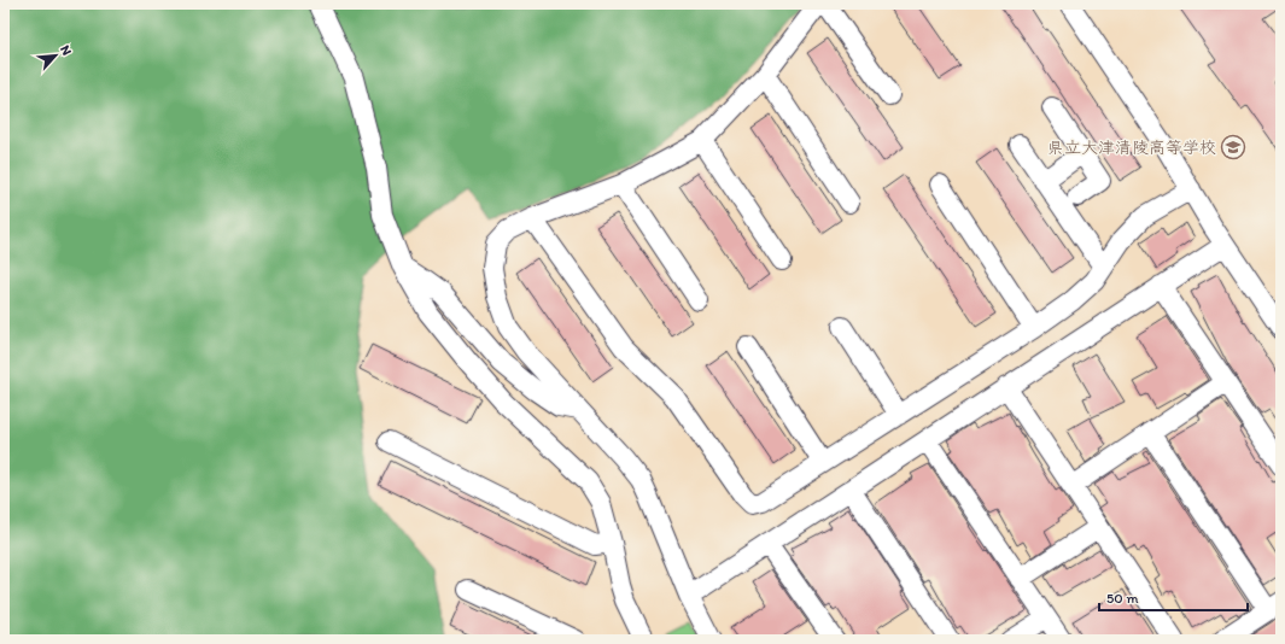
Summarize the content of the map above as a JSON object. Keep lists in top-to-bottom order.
{
  "places": {
    "school or university": ["県立大津清陵高等学校"]
  },
  "scale_bar": "50 m",
  "north": "top right"
}
